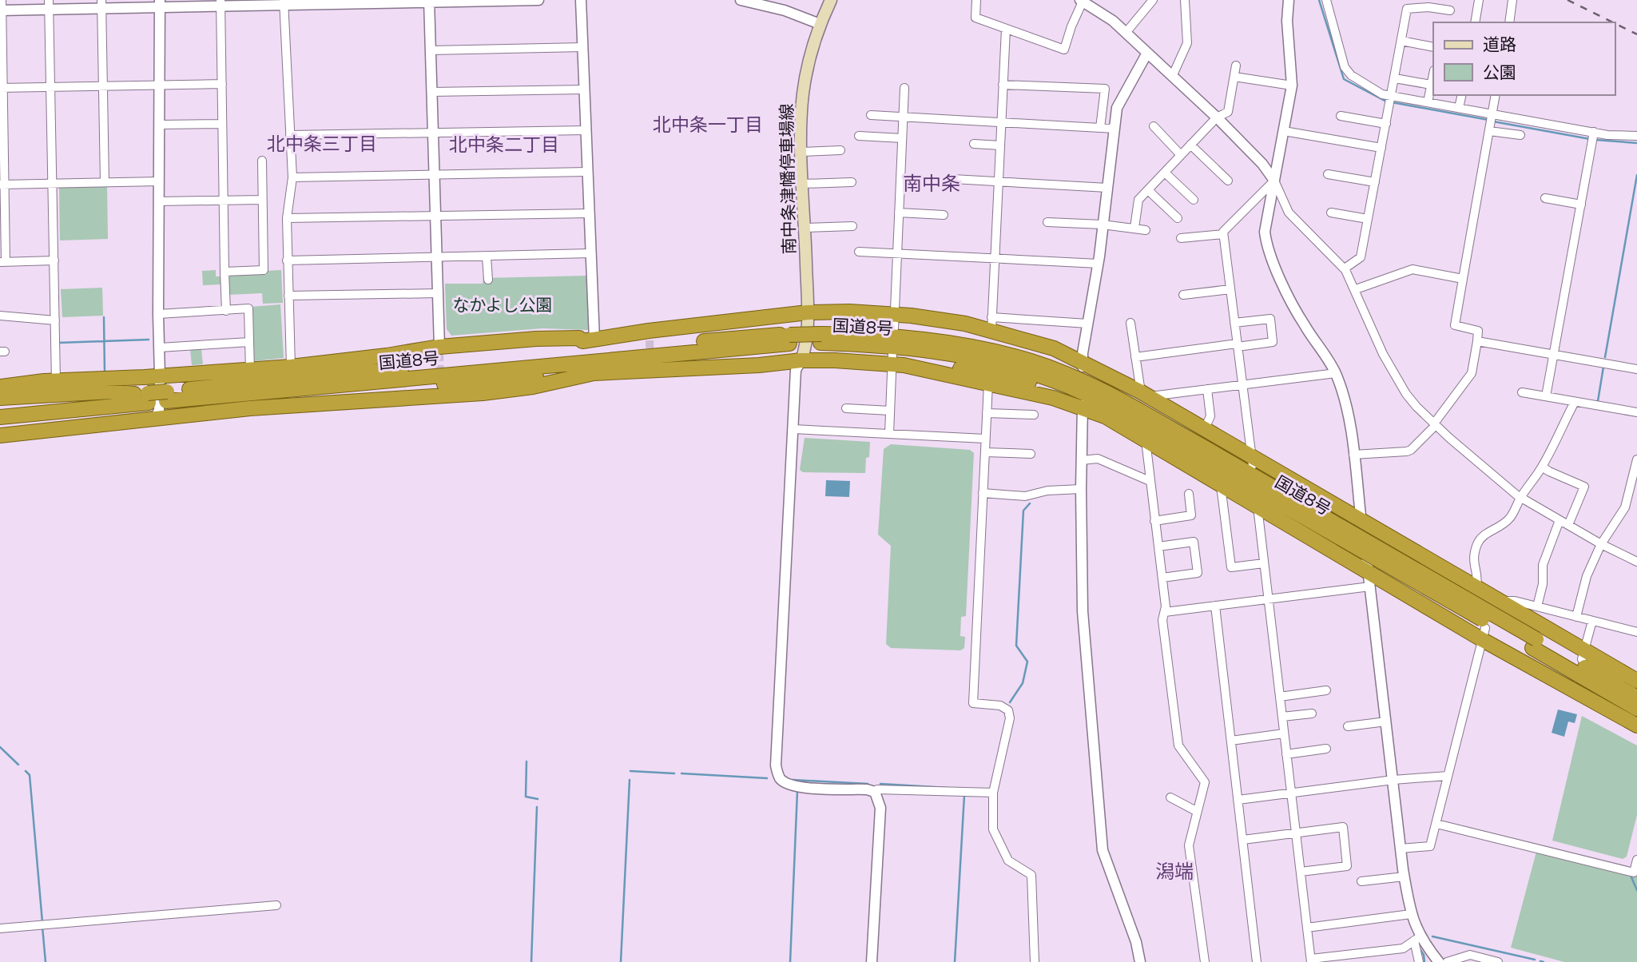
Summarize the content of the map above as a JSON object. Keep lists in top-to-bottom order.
{
  "streets": {
    "highway": ["国道8号"],
    "main road": ["南中条津幡停車場線"]
  },
  "districts": [
    "北中条一丁目",
    "北中条三丁目",
    "北中条二丁目",
    "南中条",
    "潟端"
  ],
  "parks": ["なかよし公園"],
  "legend": ["道路", "公園"]
}
